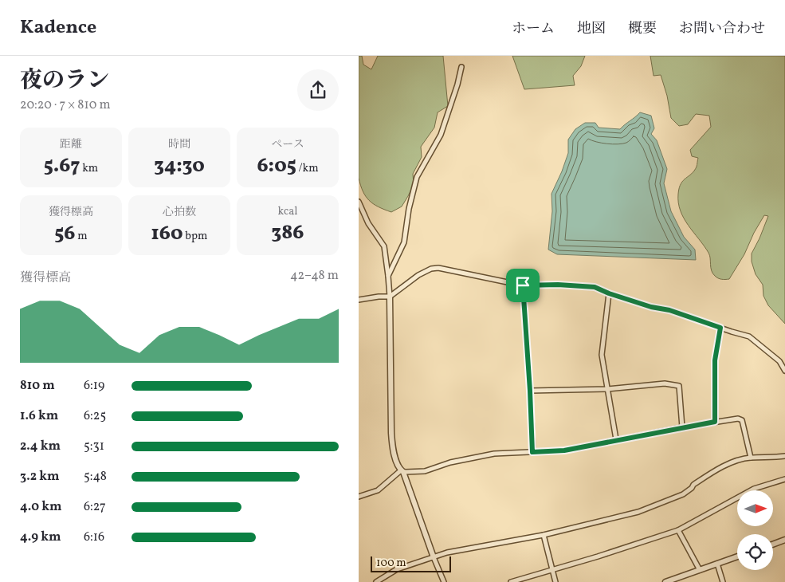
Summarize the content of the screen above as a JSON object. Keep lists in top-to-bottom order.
{
  "scale_bar": "100 m",
  "north": "right",
  "page": {
    "header": "Kadence",
    "nav": [
      "ホーム",
      "地図",
      "概要",
      "お問い合わせ"
    ],
    "heading": ["夜のラン", "20:20 · 7 × 810 m"],
    "stats": [
      ["距離", "5.67 km"],
      ["時間", "34:30"],
      ["ペース", "6:05 /km"],
      ["獲得標高", "56 m"],
      ["心拍数", "160 bpm"],
      ["kcal", "386"]
    ],
    "chart": ["獲得標高", "42–48 m"],
    "list": [
      {
        "name": "810 m",
        "note": "6:19"
      },
      {
        "name": "1.6 km",
        "note": "6:25"
      },
      {
        "name": "2.4 km",
        "note": "5:31"
      },
      {
        "name": "3.2 km",
        "note": "5:48"
      },
      {
        "name": "4.0 km",
        "note": "6:27"
      },
      {
        "name": "4.9 km",
        "note": "6:16"
      }
    ],
    "scale": "100 m"
  }
}
